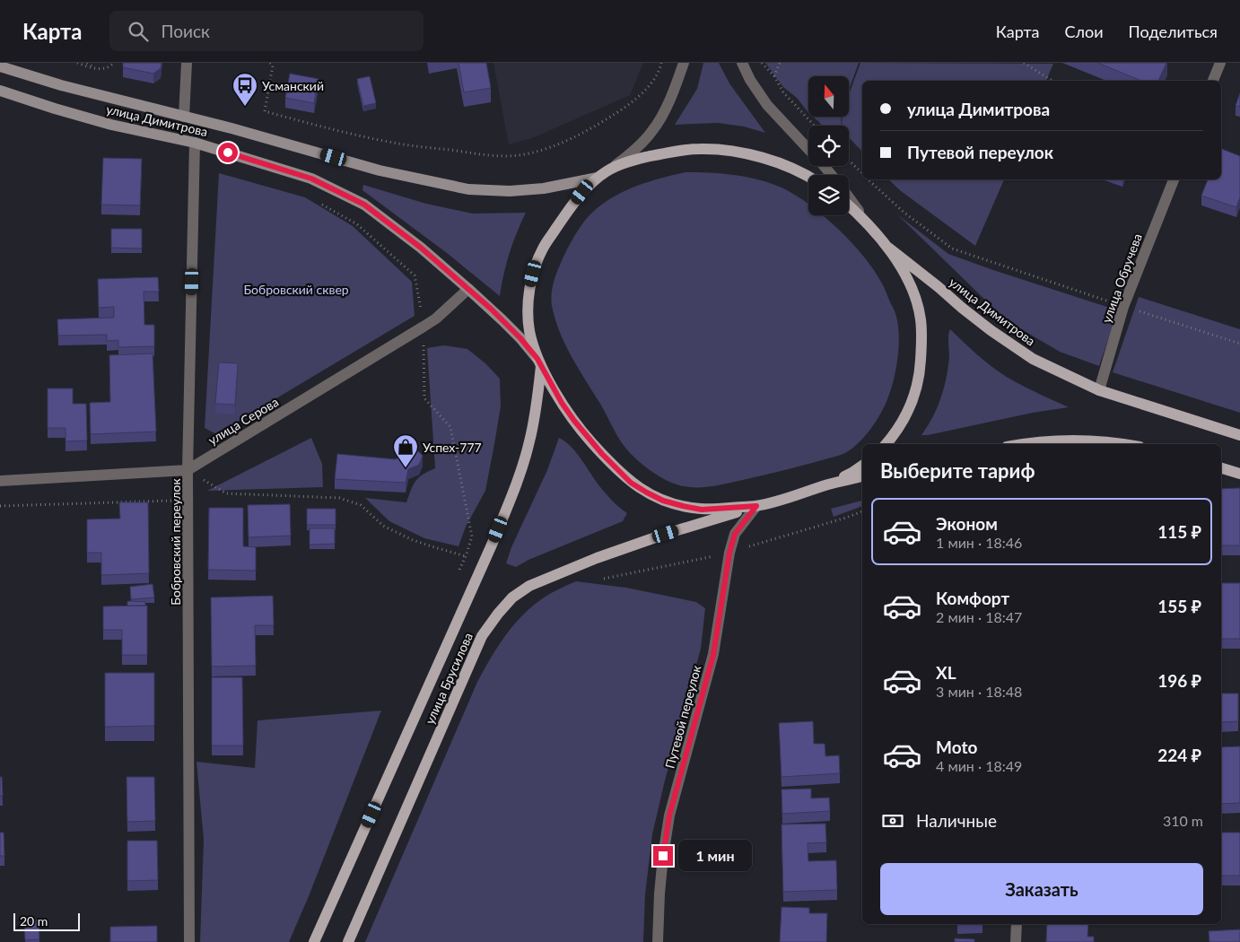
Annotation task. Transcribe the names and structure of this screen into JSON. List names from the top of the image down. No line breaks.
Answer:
{"streets":{"main road":["улица Димитрова","улица Брусилова"],"street":["улица Обручева","улица Серова","Бобровский переулок","Путевой переулок"]},"crossings":[["улица Димитрова","улица Обручева"],["улица Димитрова","улица Серова"],["улица Димитрова","Бобровский переулок"],["улица Димитрова","улица Брусилова"],["улица Димитрова","Путевой переулок"],["улица Серова","Бобровский переулок"],["улица Брусилова","Путевой переулок"]],"parks":["Бобровский сквер"],"places":{"bus stop":["Усманский"],"shop":["Успех-777"]},"scale_bar":"20 m","north":"top","page":{"header":"Карта","search":"Поиск","nav":["Карта","Слои","Поделиться"],"banner":["улица Димитрова","Путевой переулок"],"heading":"Выберите тариф","list":[{"name":"Эконом","note":"1 мин · 18:46","value":"115 ₽"},{"name":"Комфорт","note":"2 мин · 18:47","value":"155 ₽"},{"name":"XL","note":"3 мин · 18:48","value":"196 ₽"},{"name":"Moto","note":"4 мин · 18:49","value":"224 ₽"}],"pay":["Наличные","310 m"],"bubble":"1 мин","buttons":"Заказать","scale":"20 m"}}
